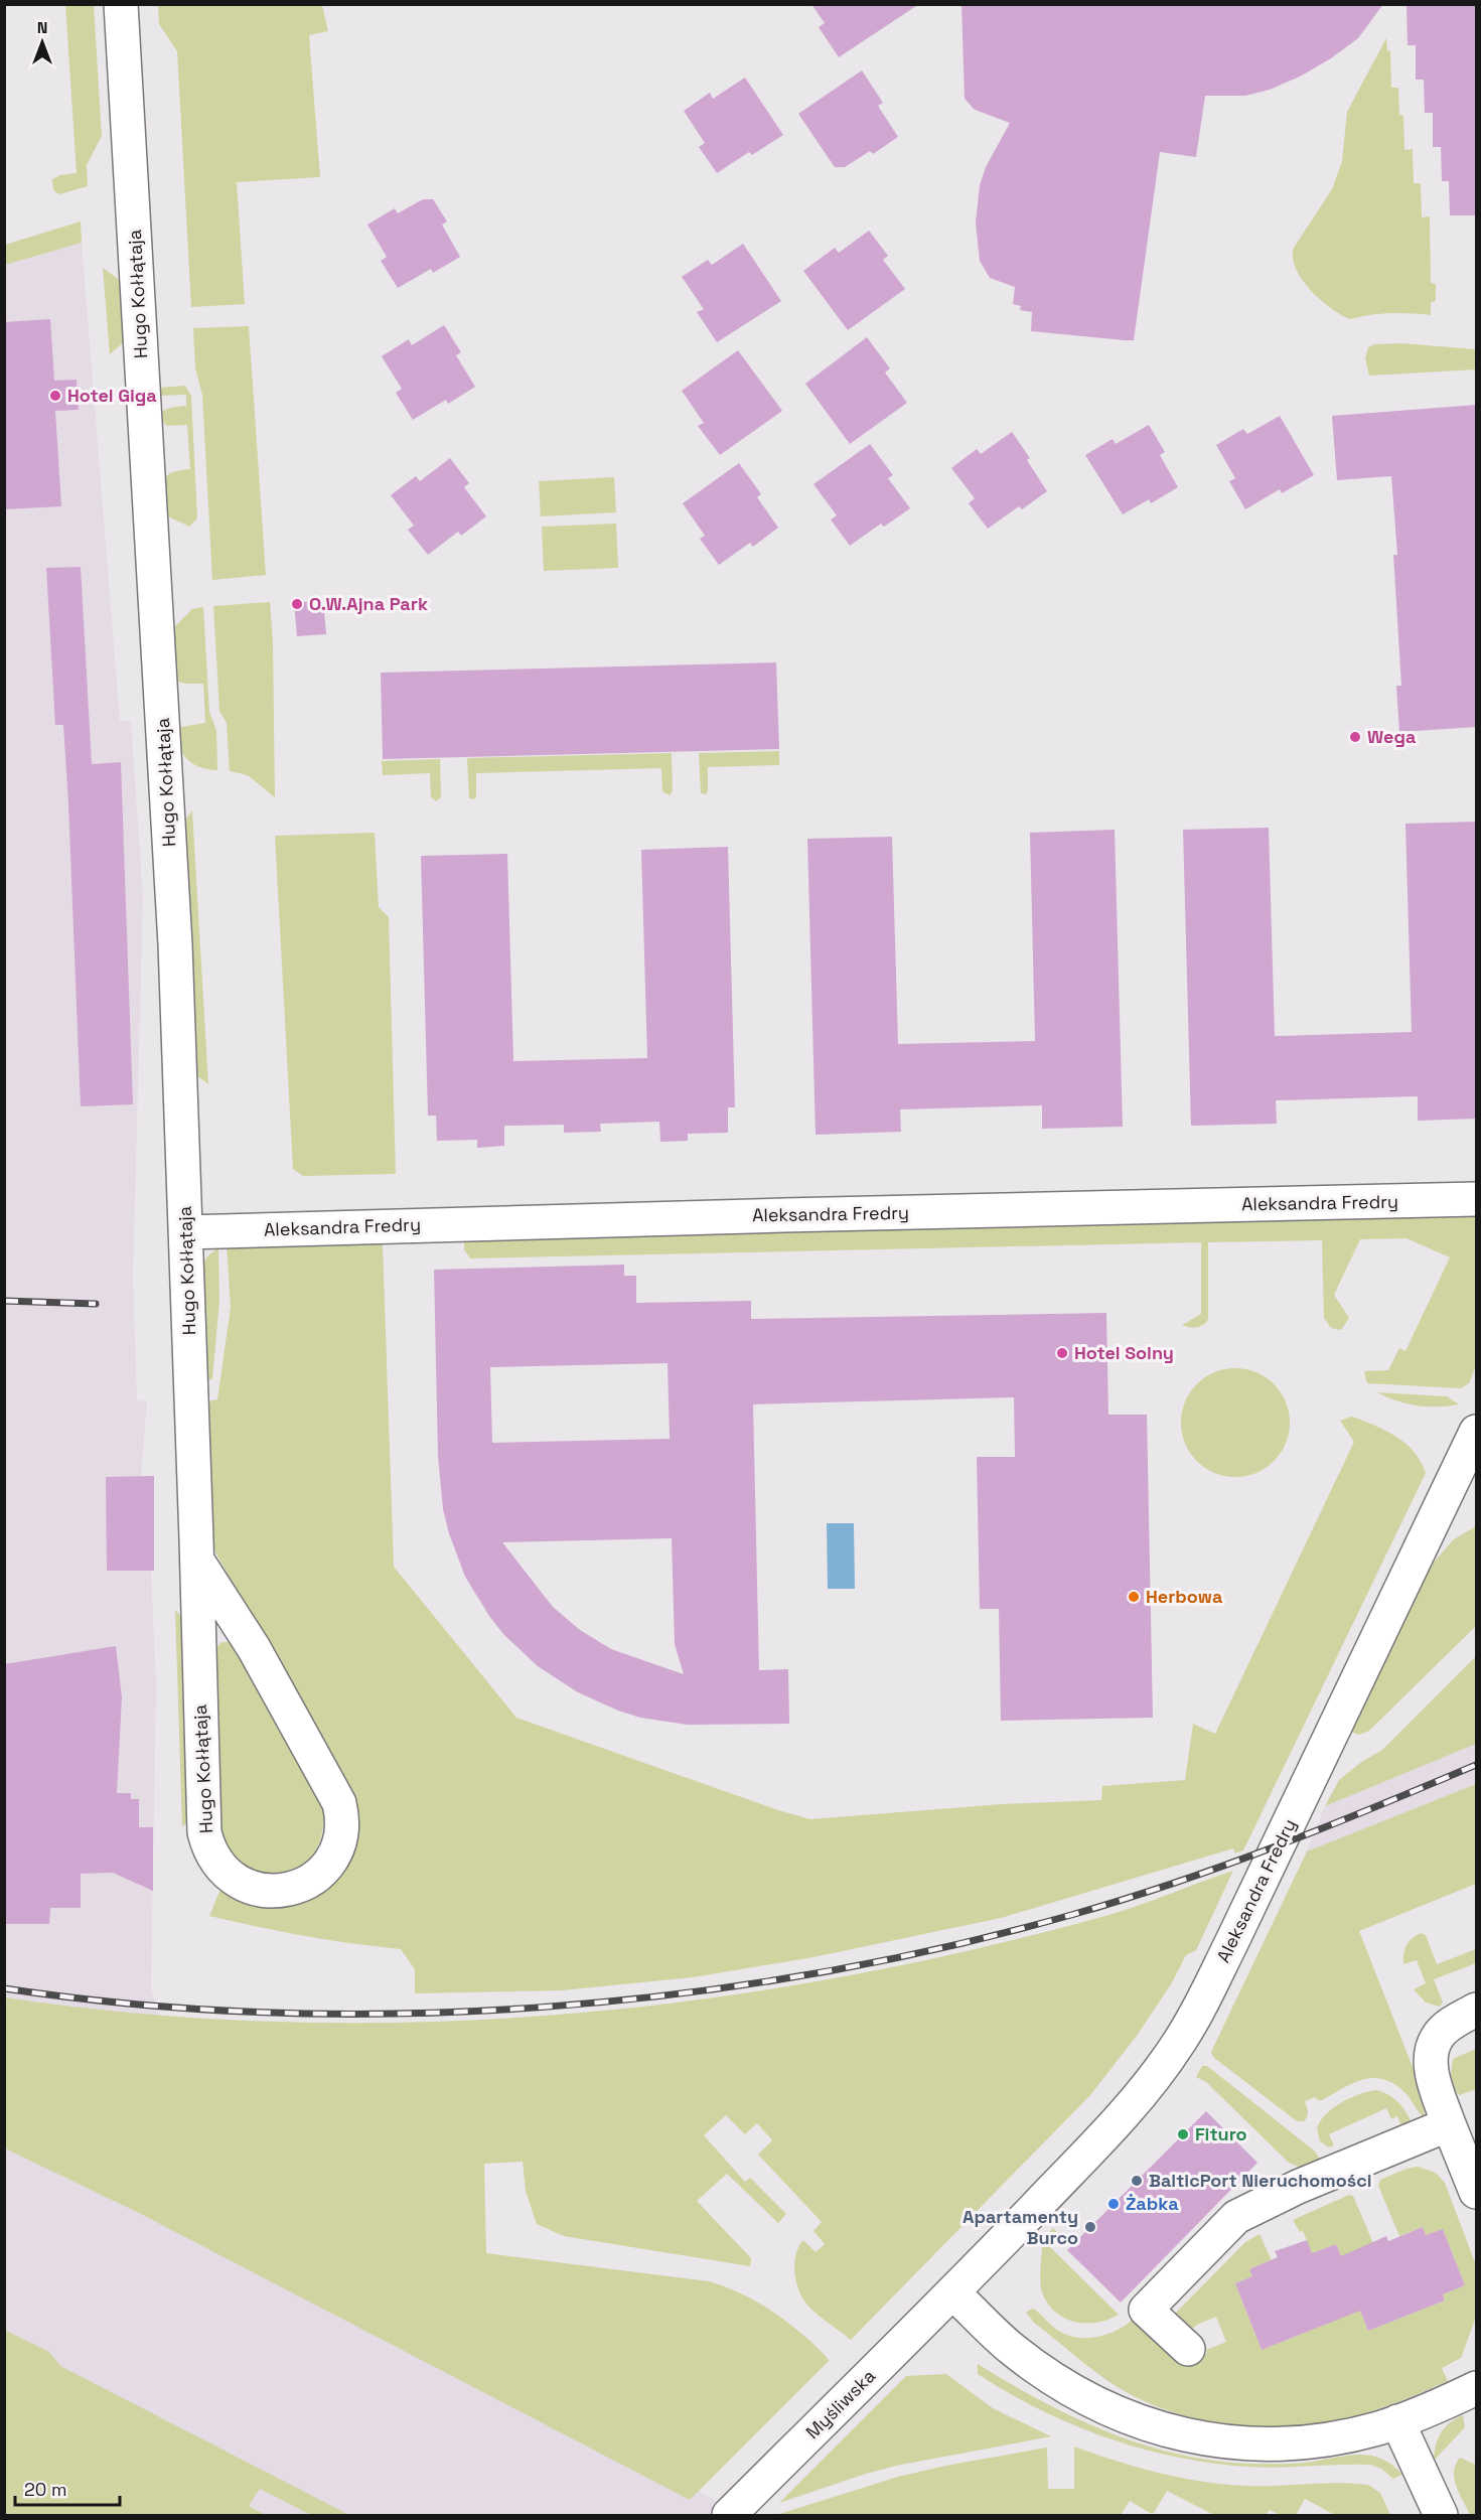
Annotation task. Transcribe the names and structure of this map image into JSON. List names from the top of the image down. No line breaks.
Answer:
{"streets":{"street":["Hugo Kołłątaja","Aleksandra Fredry","Myśliwska"]},"crossings":[["Hugo Kołłątaja","Aleksandra Fredry"],["Aleksandra Fredry","Myśliwska"]],"places":["Hotel Giga","O.W.Ajna Park","Wega","Hotel Solny","Herbowa","Fituro","BalticPort Nieruchomości","Żabka","Apartamenty Burco"],"scale_bar":"20 m","north":"top"}
